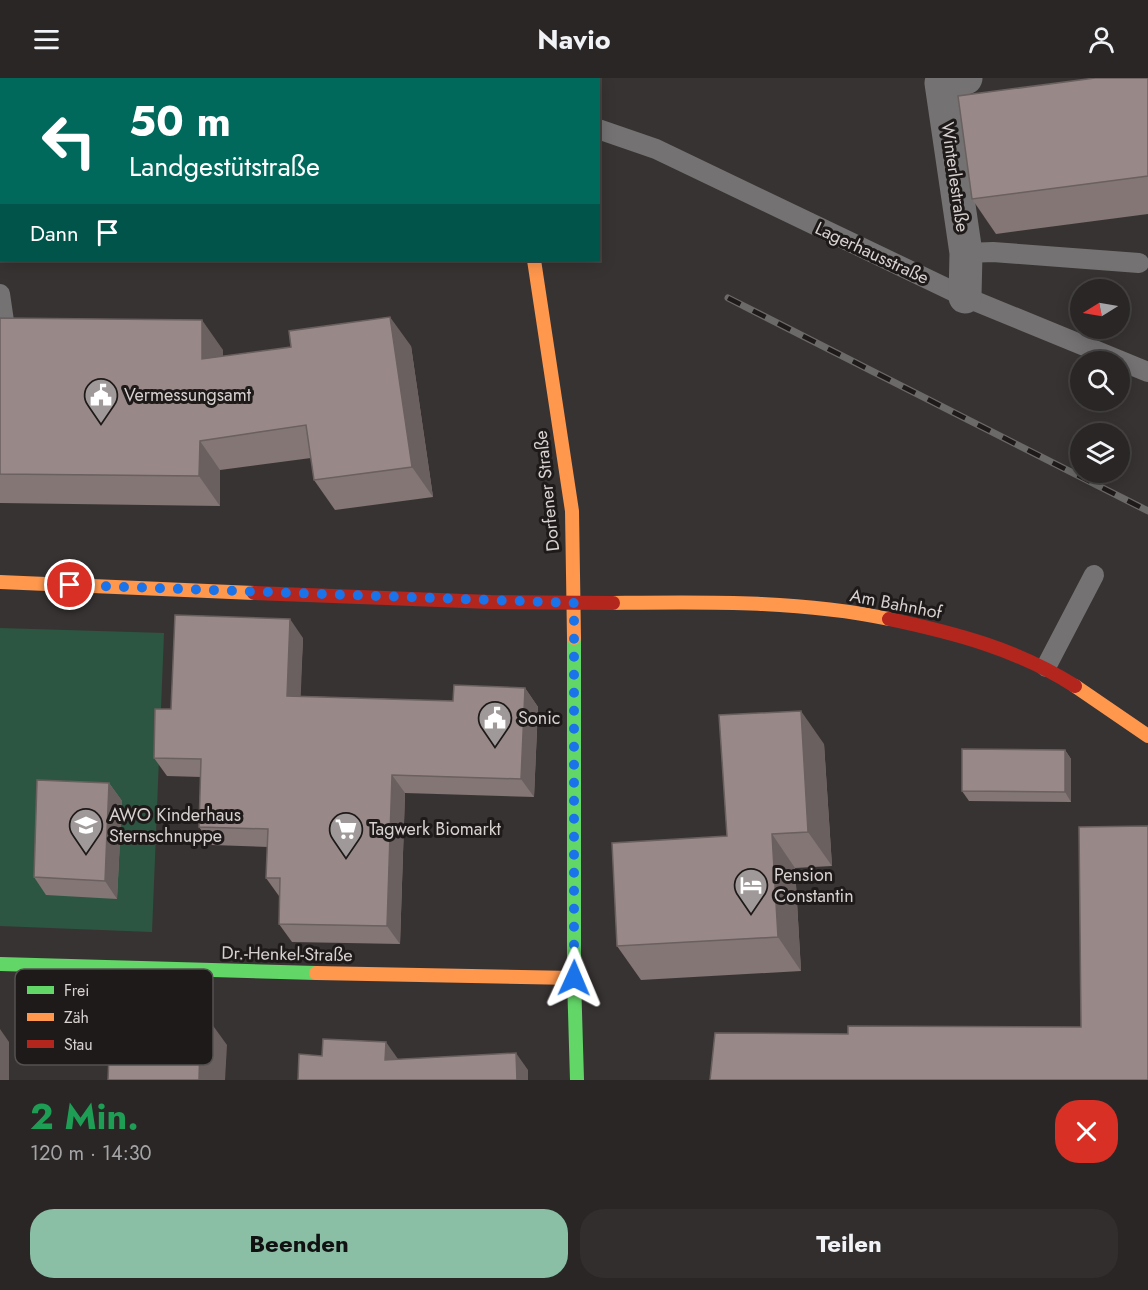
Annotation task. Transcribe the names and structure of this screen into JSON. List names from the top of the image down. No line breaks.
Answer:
{"streets":{"street":["Winterlestraße","Dorfener Straße","Am Bahnhof","Dr.-Henkel-Straße"],"lane":["Lagerhausstraße"]},"crossings":[["Winterlestraße","Lagerhausstraße"],["Dorfener Straße","Am Bahnhof"],["Dorfener Straße","Dr.-Henkel-Straße"]],"places":{"public building":["Vermessungsamt","Sonic"],"school or university":["AWO Kinderhaus Sternschnuppe"],"supermarket":["Tagwerk Biomarkt"],"hotel":["Pension Constantin"]},"legend":["Frei","Zäh","Stau"],"north":"left","page":{"header":"Navio","turn":["50 m","Landgestütstraße"],"then":"Dann","heading":["2 Min.","120 m · 14:30"],"buttons":["Beenden","Teilen"]}}
